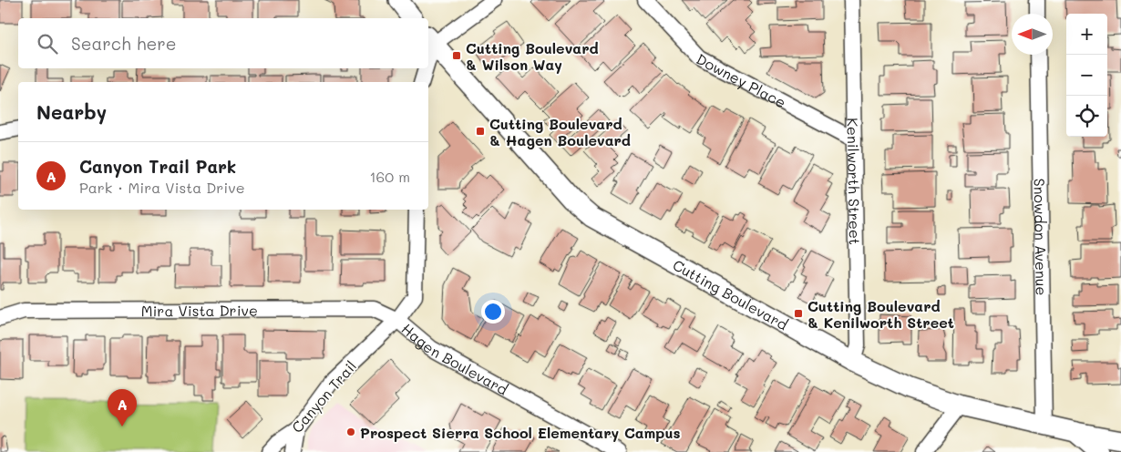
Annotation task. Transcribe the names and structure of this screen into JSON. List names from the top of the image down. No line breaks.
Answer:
{"streets":{"street":["Downey Place","Kenilworth Street","Snowdon Avenue","Cutting Boulevard","Mira Vista Drive","Hagen Boulevard","Canyon Trail"]},"crossings":[["Downey Place","Kenilworth Street"],["Kenilworth Street","Cutting Boulevard"],["Snowdon Avenue","Cutting Boulevard"],["Mira Vista Drive","Hagen Boulevard"],["Mira Vista Drive","Canyon Trail"],["Hagen Boulevard","Canyon Trail"]],"places":{"transit":["Cutting Boulevard & Wilson Way","Cutting Boulevard & Hagen Boulevard","Cutting Boulevard & Kenilworth Street"],"other":["Prospect Sierra School Elementary Campus"]},"north":"left","page":{"map_buttons":["+","−"],"search":"Search here","heading":"Nearby","list":[{"mark":"A","name":"Canyon Trail Park","note":"Park · Mira Vista Drive","value":"160 m"}],"pins":"A"}}
